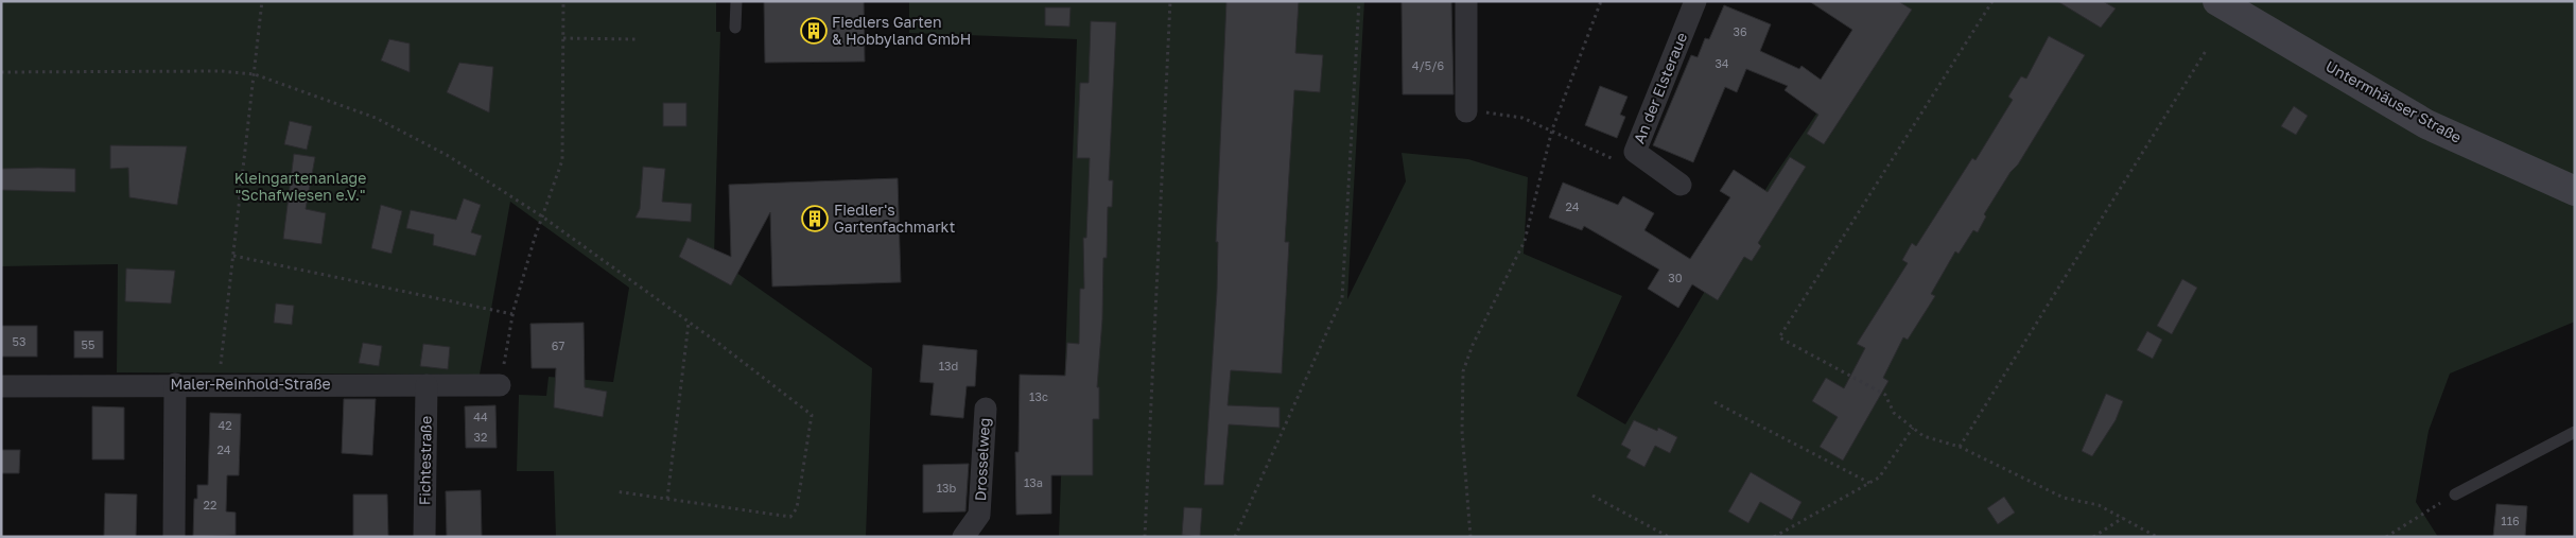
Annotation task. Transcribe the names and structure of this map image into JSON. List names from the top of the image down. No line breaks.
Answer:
{"streets":{"main road":["Untermhäuser Straße"],"street":["An der Elsteraue","Maler-Reinhold-Straße","Drosselweg","Fichtestraße"]},"crossings":[["Maler-Reinhold-Straße","Fichtestraße"]],"parks":["Kleingartenanlage \"Schafwiesen e.V.\""],"places":{"building":["Fiedlers Garten & Hobbyland GmbH","Fiedler's Gartenfachmarkt"]},"house_numbers":["36","34","4/5/6","24","30","53","55","67","13d","13c","44","42","32","24","13a","13b","22","116"]}
